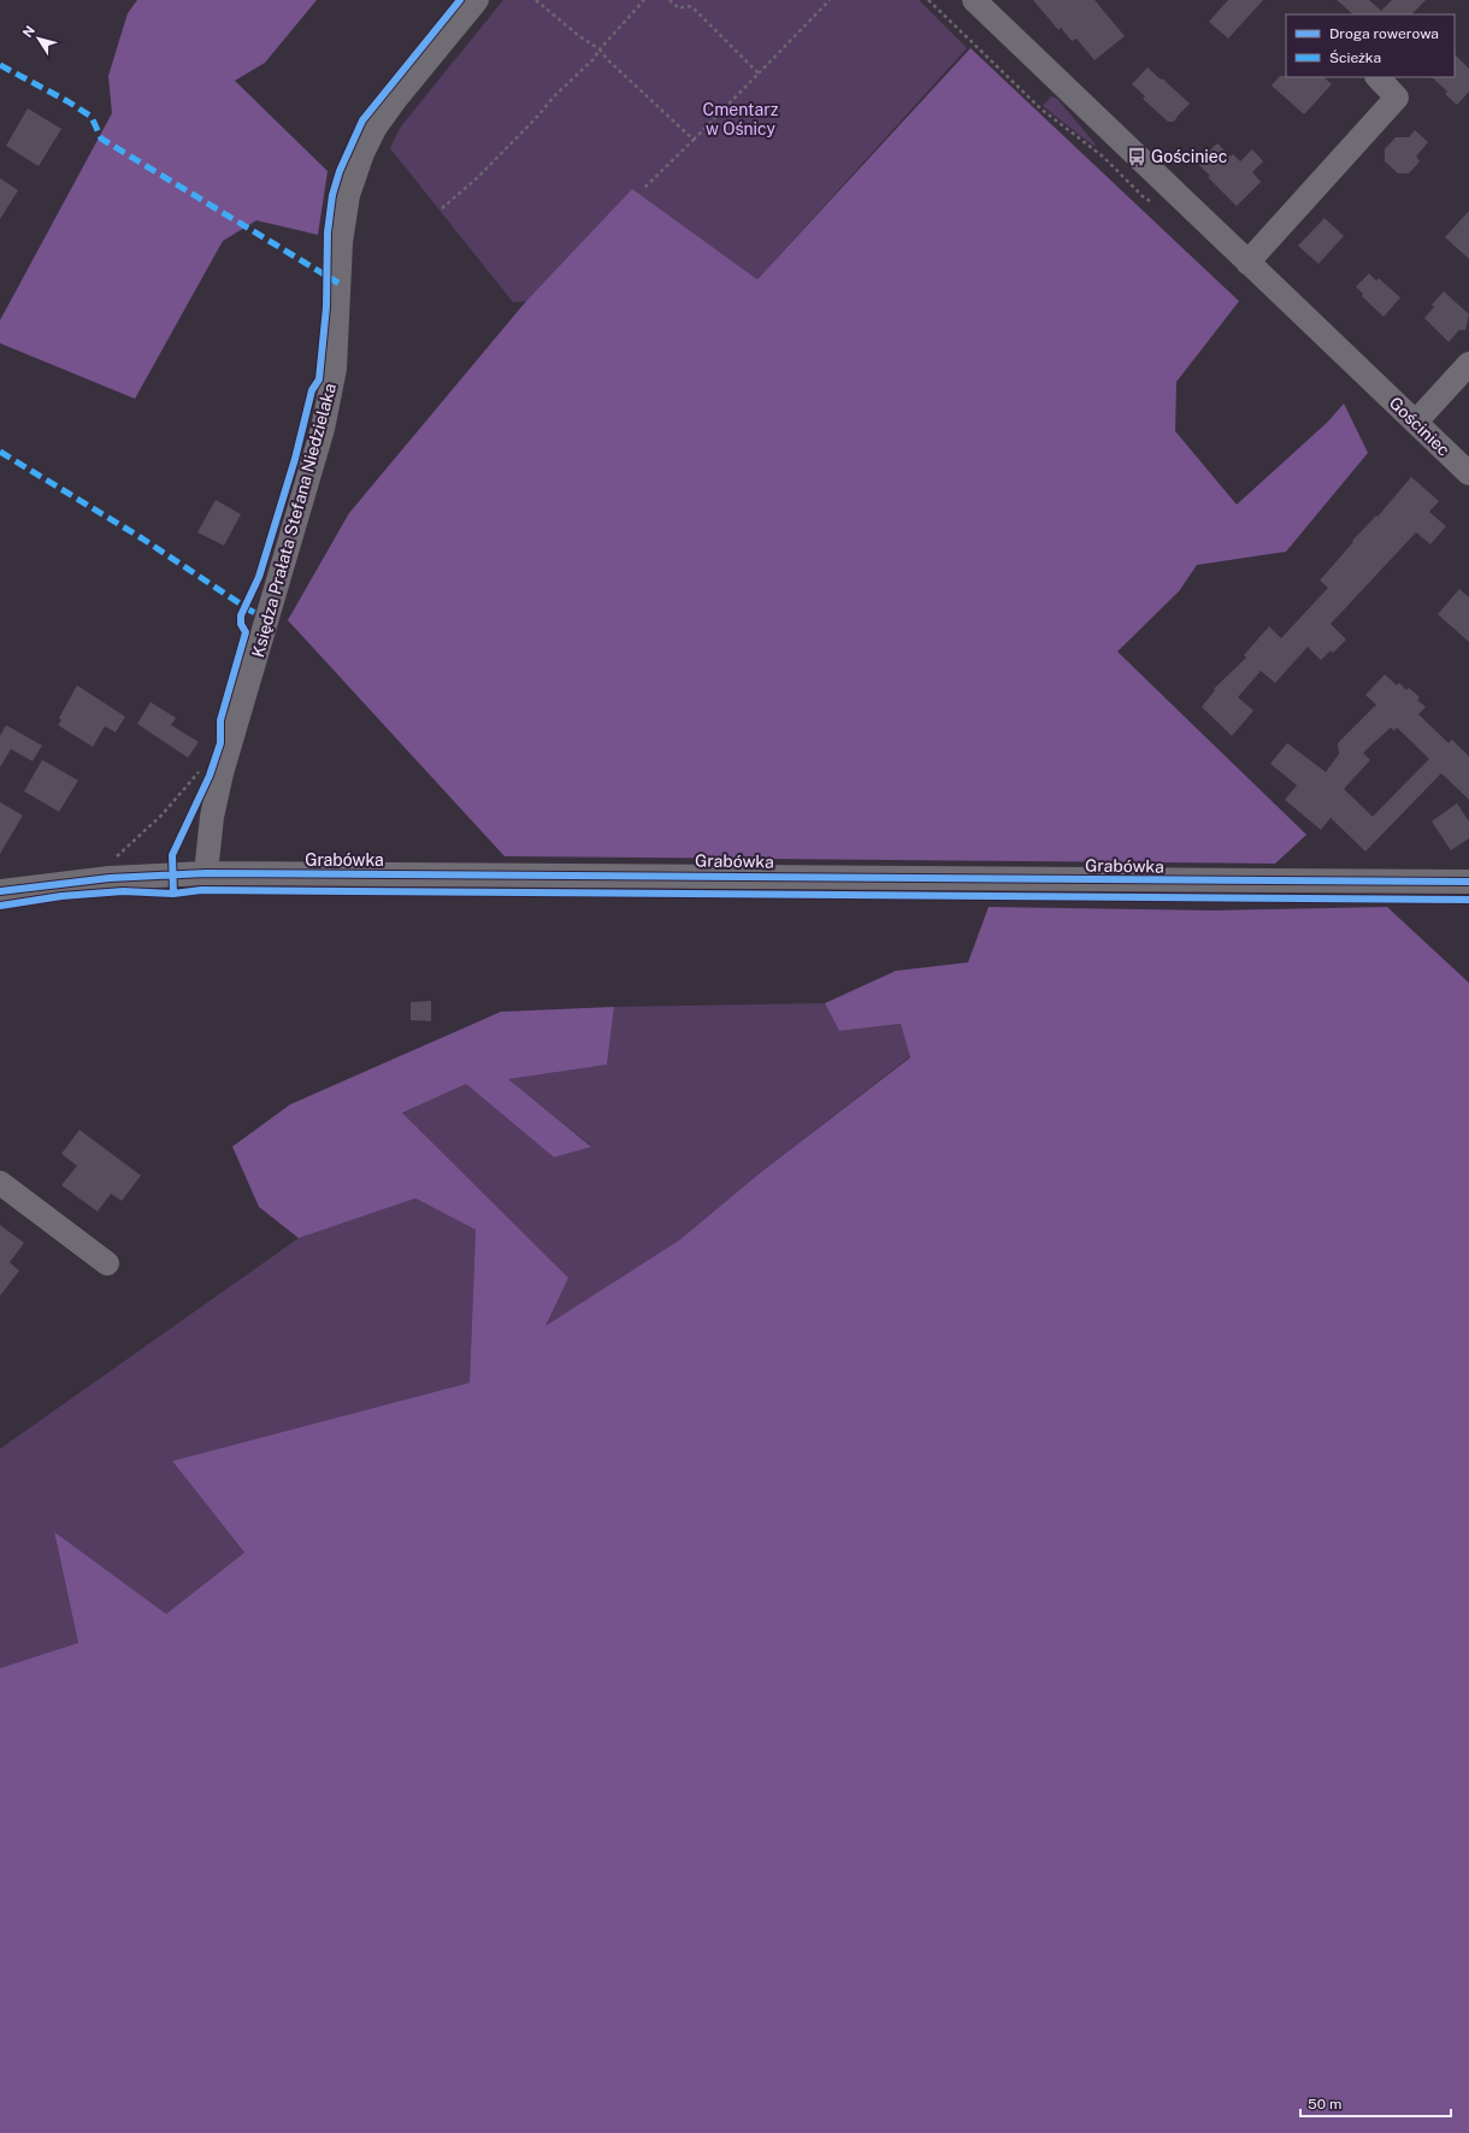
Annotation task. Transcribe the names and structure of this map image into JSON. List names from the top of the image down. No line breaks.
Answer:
{"streets":{"street":["Gościniec","Księdza Prałata Stefana Niedzielaka","Grabówka"]},"crossings":[["Księdza Prałata Stefana Niedzielaka","Grabówka"]],"parks":["Cmentarz w Ośnicy"],"places":{"bus stop":["Gościniec"]},"legend":["Droga rowerowa","Ścieżka"],"scale_bar":"50 m","north":"top left"}
